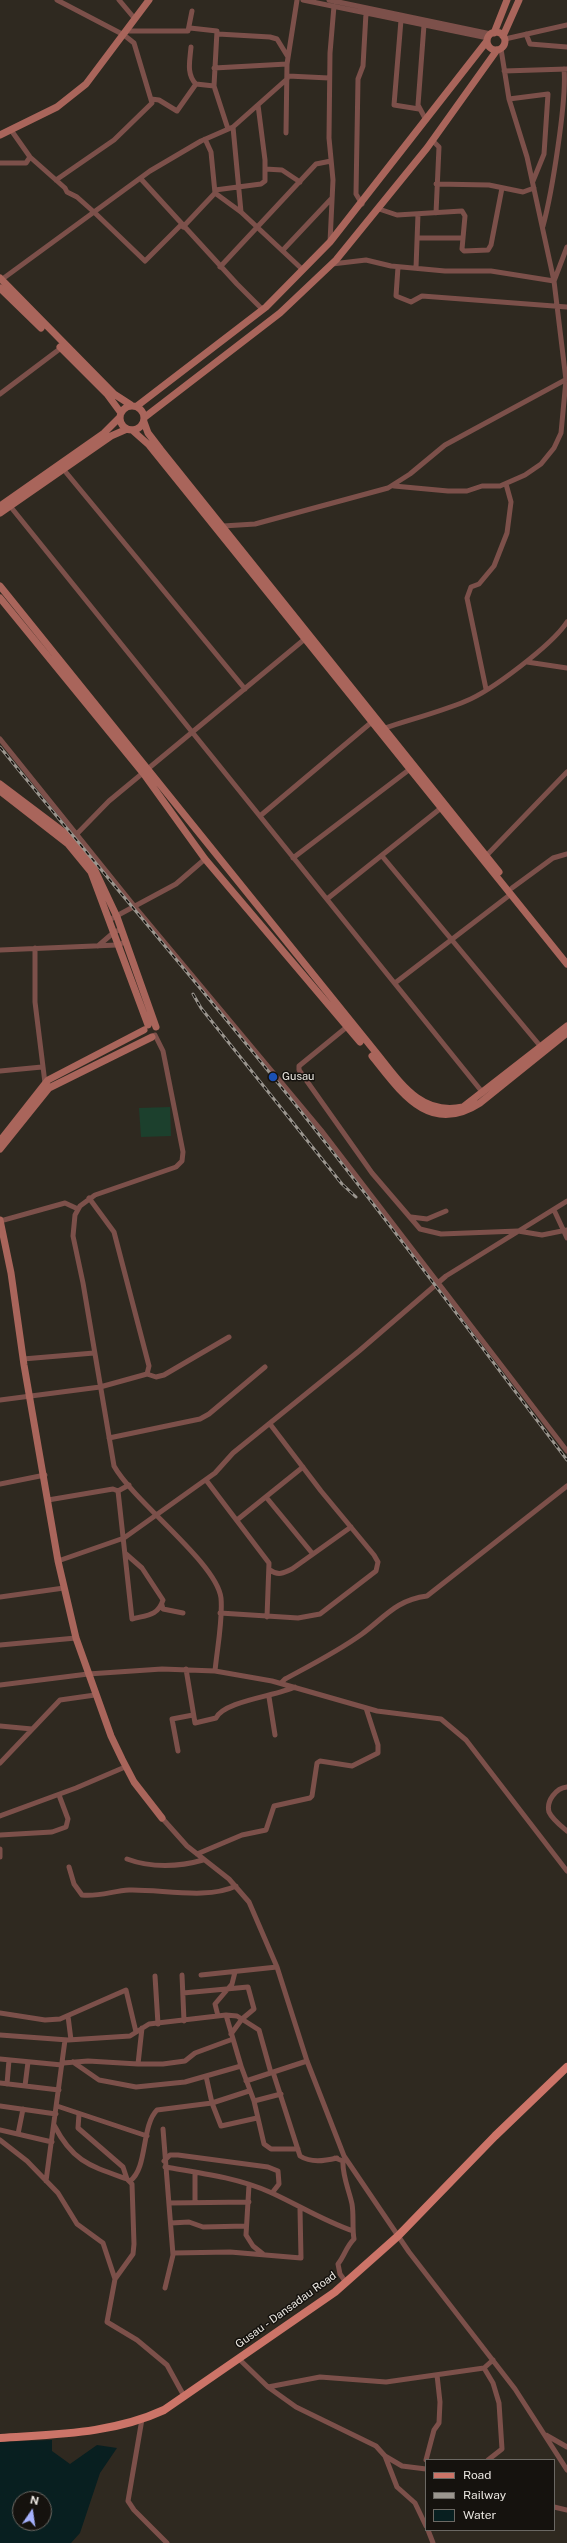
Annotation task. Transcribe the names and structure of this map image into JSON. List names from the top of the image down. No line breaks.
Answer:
{"streets":{"main road":["Gusau - Dansadau Road"]},"places":["Gusau"],"legend":["Road","Railway","Water"],"north":"top"}
